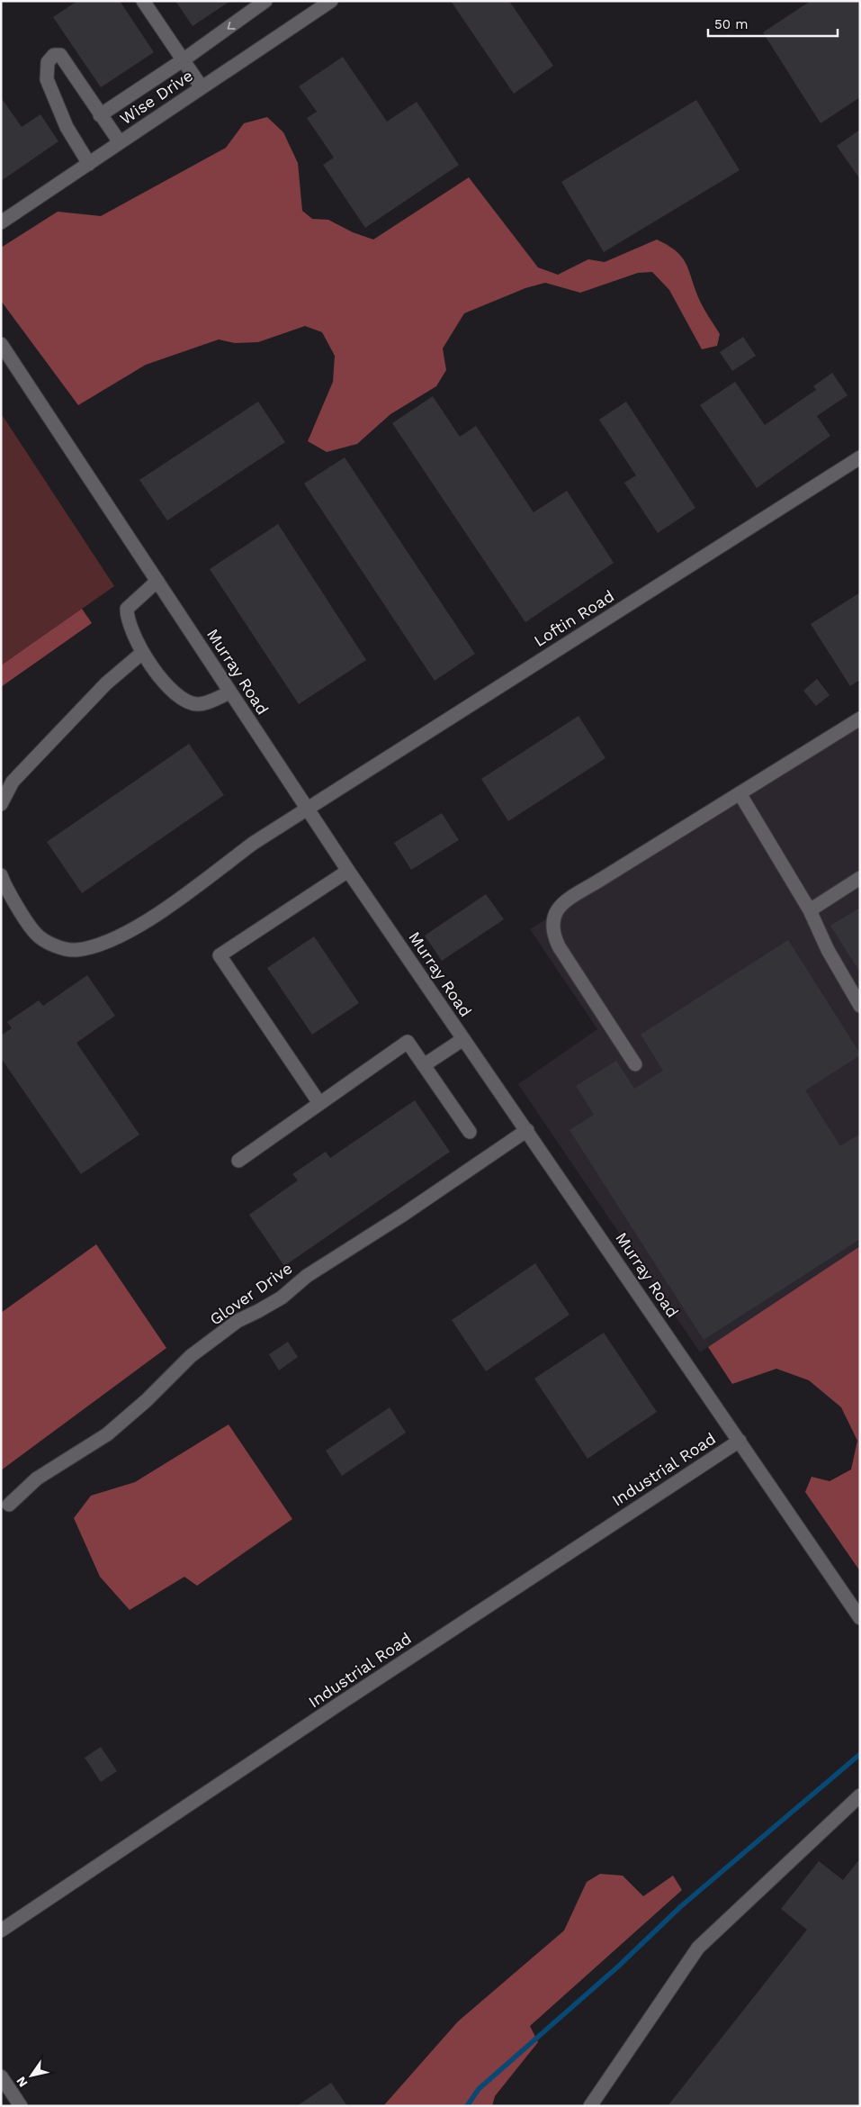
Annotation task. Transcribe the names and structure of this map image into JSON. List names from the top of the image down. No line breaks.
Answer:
{"streets":{"street":["Wise Drive","Loftin Road","Murray Road","Glover Drive","Industrial Road"]},"crossings":[["Loftin Road","Murray Road"],["Murray Road","Glover Drive"],["Murray Road","Industrial Road"]],"scale_bar":"50 m","north":"bottom left"}
